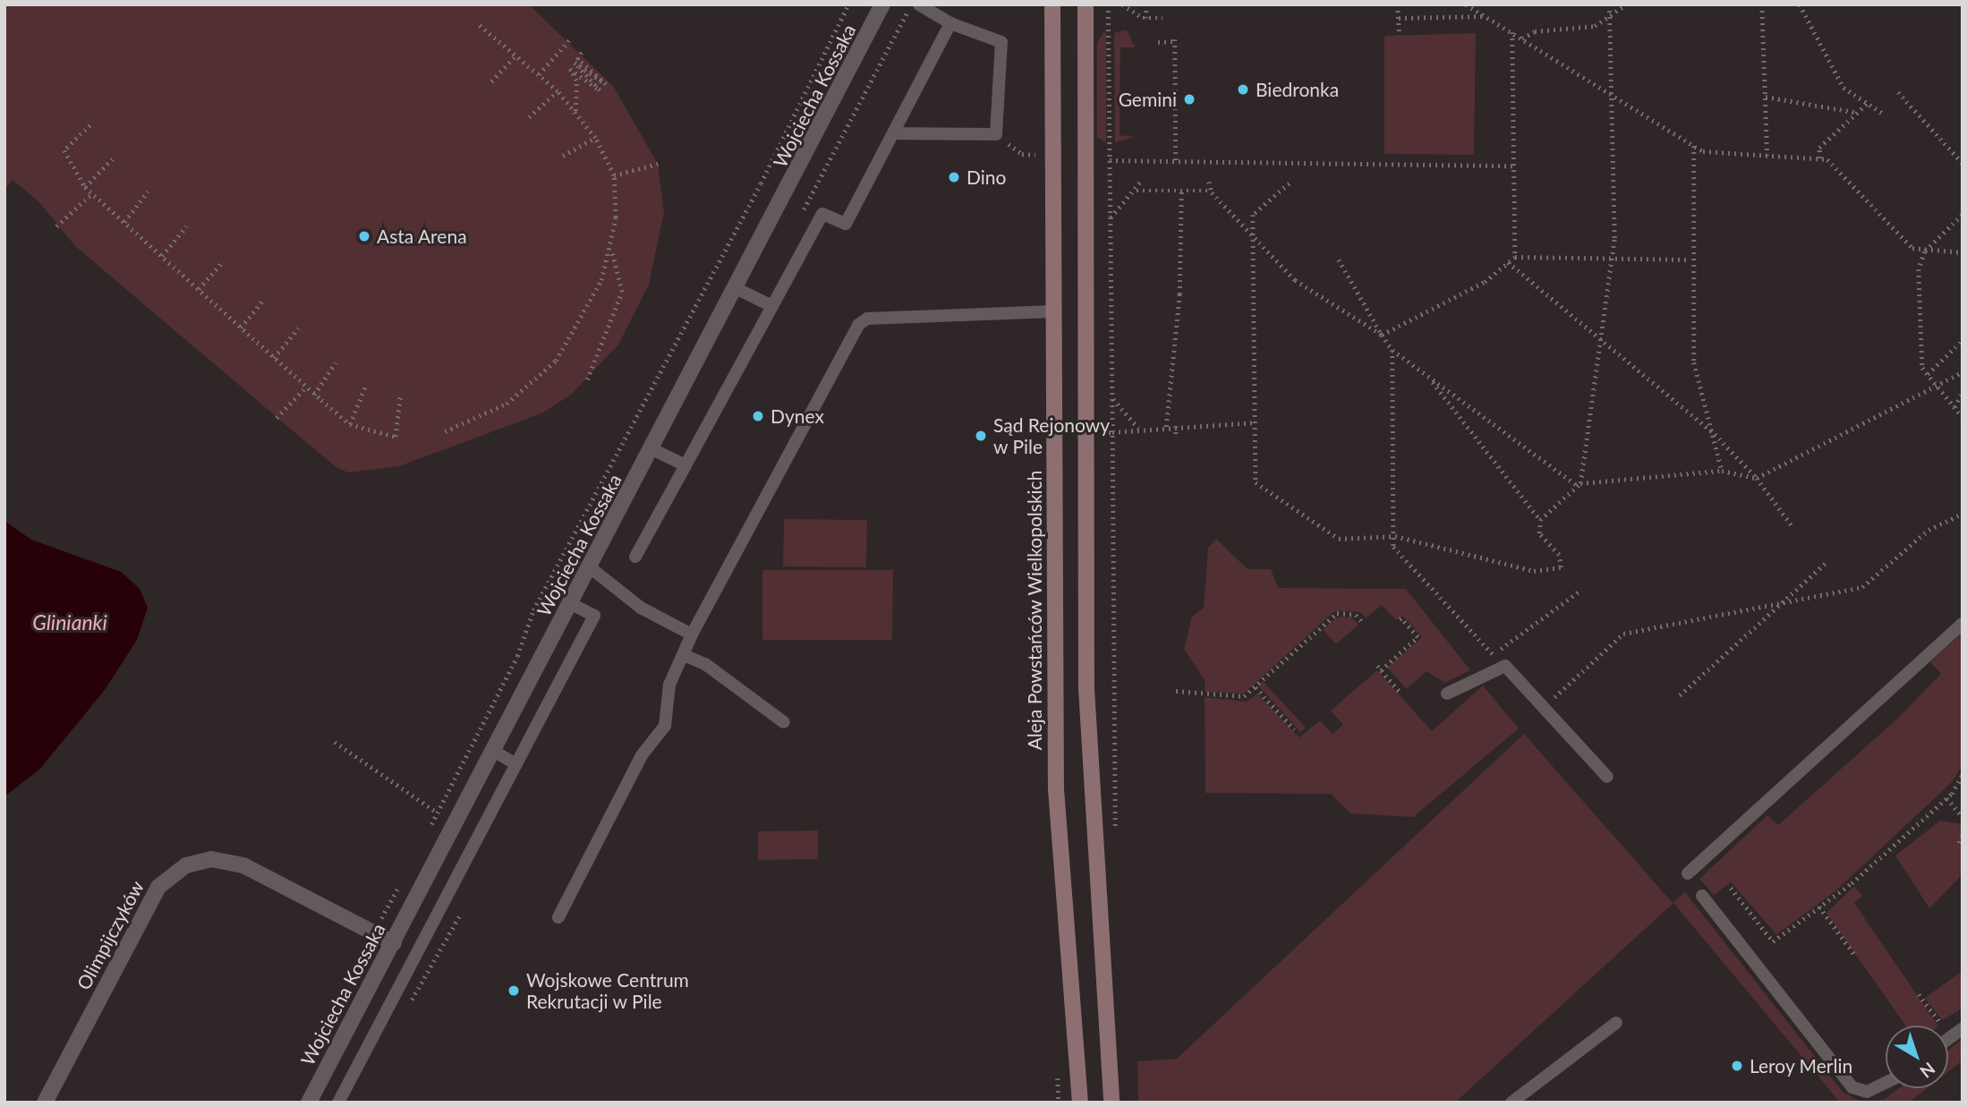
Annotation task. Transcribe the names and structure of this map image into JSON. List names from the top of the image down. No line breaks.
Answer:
{"streets":{"main road":["Aleja Powstańców Wielkopolskich"],"street":["Wojciecha Kossaka","Olimpijczyków"]},"crossings":[["Wojciecha Kossaka","Olimpijczyków"]],"water":["Glinianki"],"places":["Biedronka","Gemini","Dino","Asta Arena","Dynex","Sąd Rejonowy w Pile","Wojskowe Centrum Rekrutacji w Pile","Leroy Merlin"],"north":"bottom right"}
